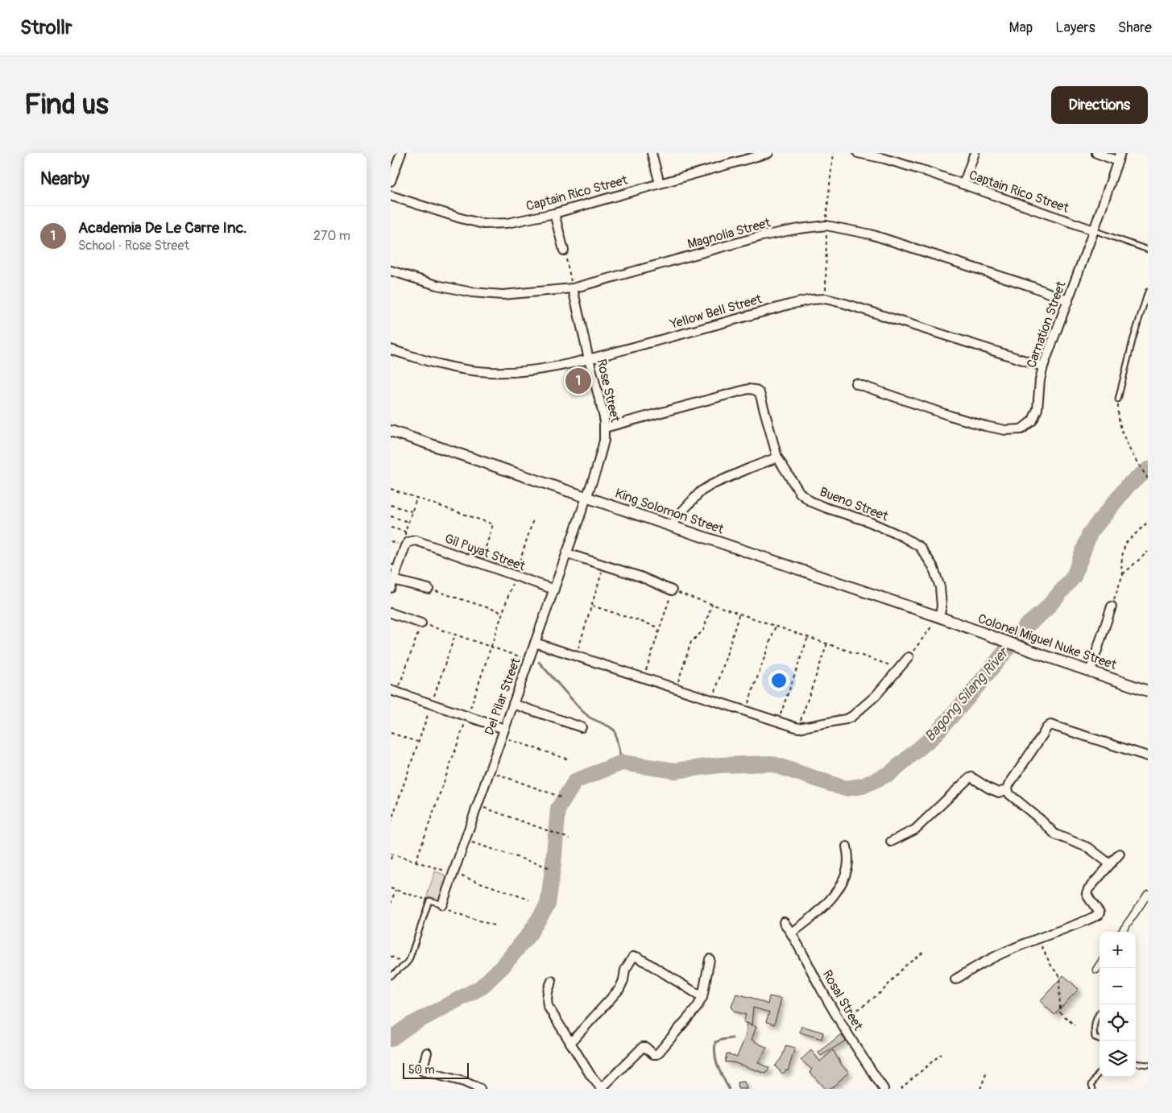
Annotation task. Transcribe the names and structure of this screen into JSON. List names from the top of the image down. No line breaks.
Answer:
{"streets":{"street":["Captain Rico Street","Magnolia Street","Yellow Bell Street","Carnation Street","Rose Street","Bueno Street","King Solomon Street","Gil Puyat Street","Colonel Miguel Nuke Street","Del Pilar Street","Rosal Street"]},"crossings":[["Captain Rico Street","Carnation Street"],["Magnolia Street","Carnation Street"],["Magnolia Street","Rose Street"],["Yellow Bell Street","Carnation Street"],["Yellow Bell Street","Rose Street"],["Rose Street","Bueno Street"],["Rose Street","King Solomon Street"],["Rose Street","Del Pilar Street"],["Bueno Street","King Solomon Street"],["Bueno Street","Colonel Miguel Nuke Street"],["King Solomon Street","Colonel Miguel Nuke Street"],["King Solomon Street","Del Pilar Street"],["Gil Puyat Street","Del Pilar Street"]],"water":["Bagong Silang River"],"scale_bar":"50 m","page":{"header":"Strollr","nav":["Map","Layers","Share"],"buttons":"Directions","title":"Find us","heading":"Nearby","list":[{"mark":"1","name":"Academia De Le Carre Inc.","note":"School · Rose Street","value":"270 m"}],"pins":"1","map_buttons":["+","−"],"scale":"50 m"}}
